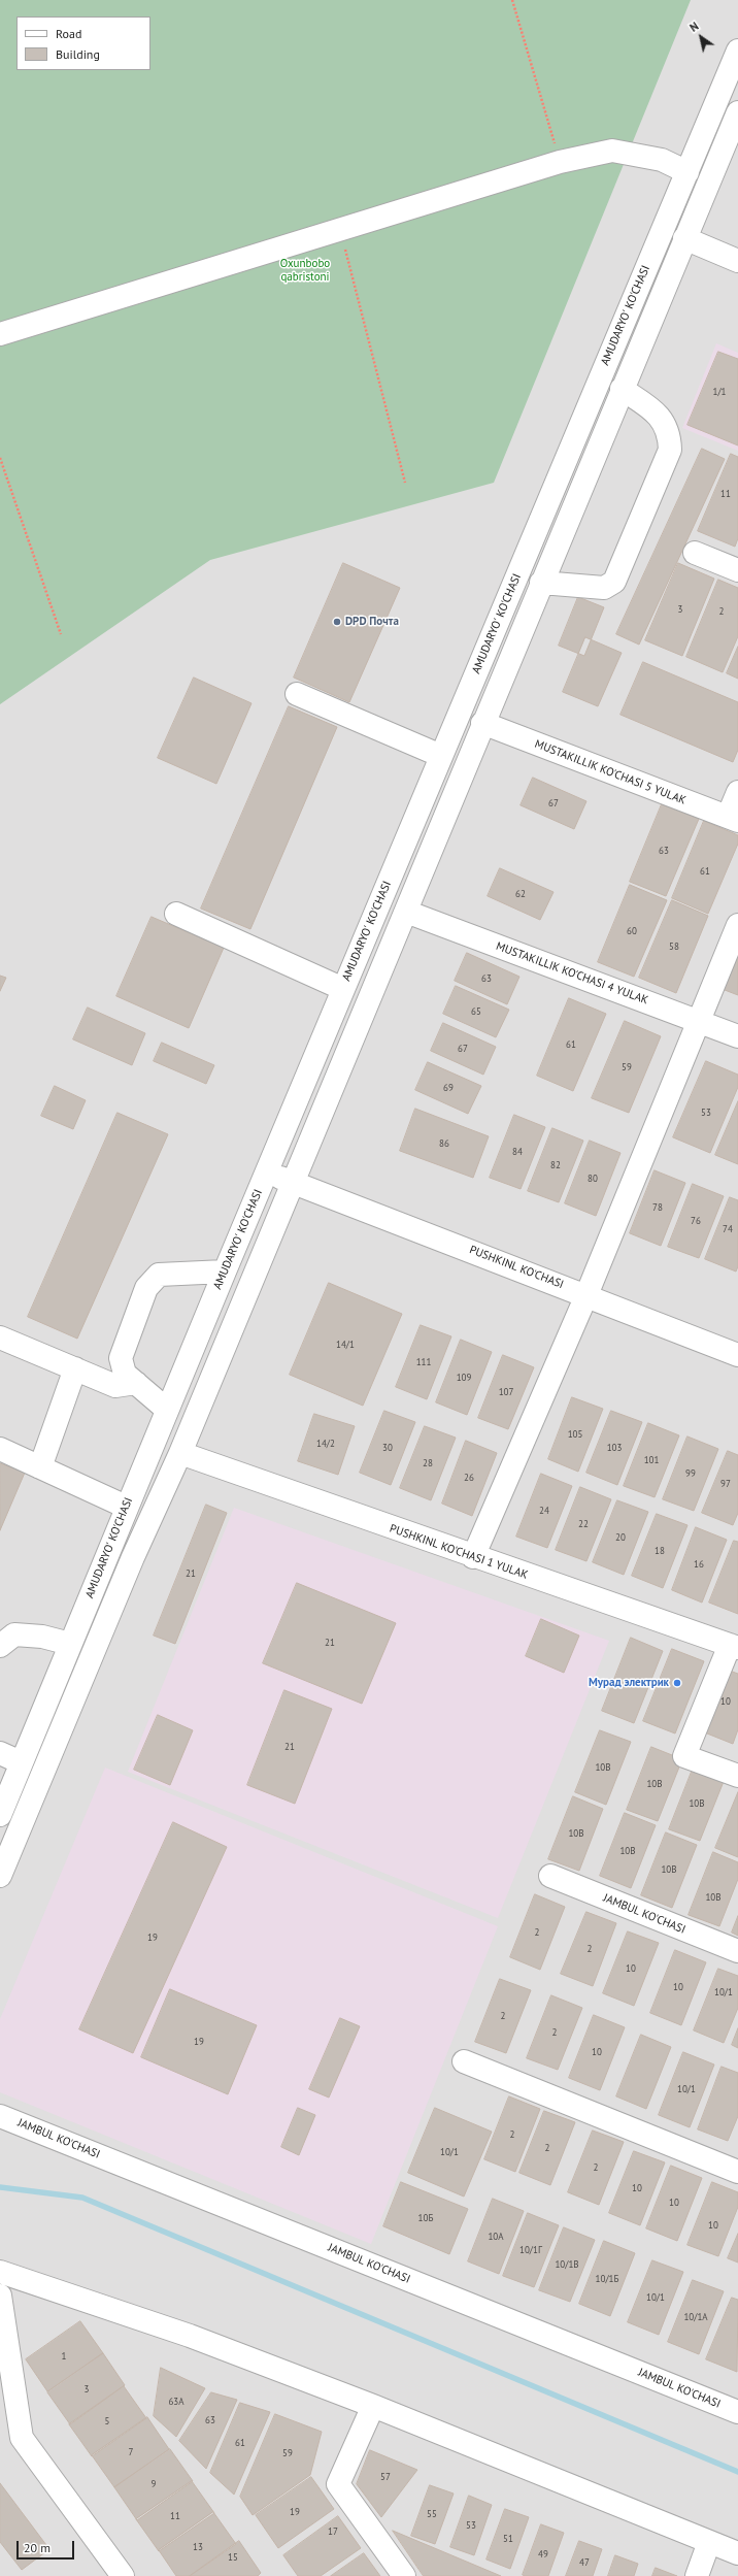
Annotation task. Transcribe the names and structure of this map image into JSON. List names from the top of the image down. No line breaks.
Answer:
{"streets":{"street":["AMUDARYO' KO'CHASI","MUSTAKILLIK KO'CHASI 5 YULAK","MUSTAKILLIK KO'CHASI 4 YULAK","PUSHKINL KO'CHASI","PUSHKINL KO'CHASI 1 YULAK","JAMBUL KO'CHASI"]},"crossings":[["AMUDARYO' KO'CHASI","PUSHKINL KO'CHASI"]],"parks":["Oxunbobo qabristoni"],"places":["DPD Почта","Мурад электрик"],"house_numbers":["1/1","11","3","2","67","63","61","62","60","58","63","65","61","67","59","69","53","86","84","82","80","78","76","74","14/1","111","109","107","105","14/2","30","103","101","28","99","26","97","24","22","20","18","16","21","21","10","21","10В","10В","10В","10В","10В","10В","10В","2","19","2","10","10","10/1","2","2","19","10","10/1","2","2","10/1","2","10","10","10Б","10","10А","10/1Г","10/1В","10/1Б","10/1","10/1A","1","3","63A","63","5","61","7","59","57","9","19","55","11","53","17","51","13","49","15","47"],"legend":["Road","Building"],"scale_bar":"20 m","north":"top left"}
